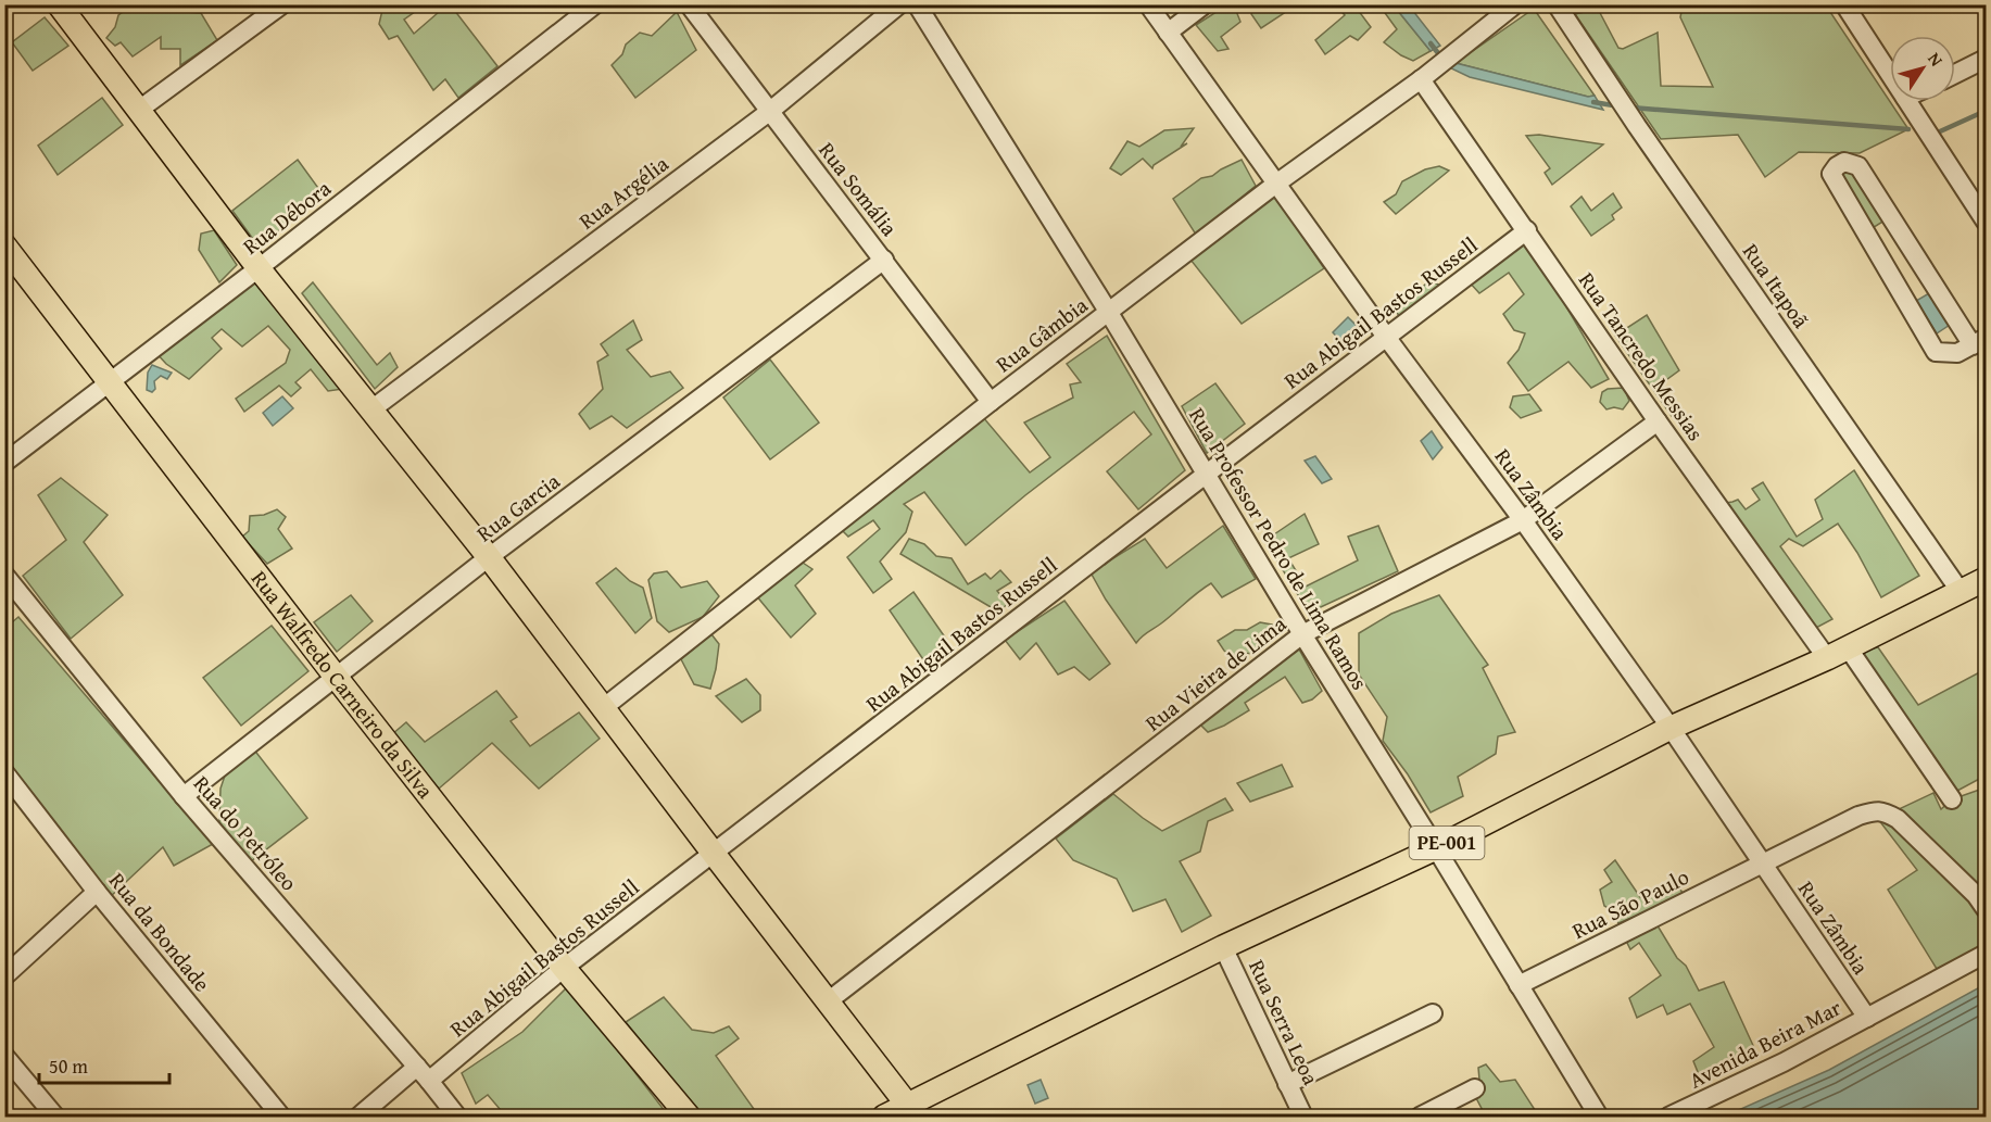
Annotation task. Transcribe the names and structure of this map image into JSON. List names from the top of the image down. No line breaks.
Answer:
{"streets":{"main road":["Rua Walfredo Carneiro da Silva","PE-001"],"street":["Rua Somália","Rua Argélia","Rua Débora","Rua Itapoã","Rua Abigail Bastos Russell","Rua Gâmbia","Rua Tancredo Messias","Rua Zâmbia","Rua Garcia","Rua Professor Pedro de Lima Ramos","Rua Vieira de Lima","Rua do Petróleo","Rua São Paulo","Rua da Bondade","Rua Serra Leoa","Avenida Beira Mar"]},"crossings":[["Rua Somália","Rua Argélia"],["Rua Somália","Rua Gâmbia"],["Rua Somália","Rua Garcia"],["Rua Débora","Rua Walfredo Carneiro da Silva"],["Rua Itapoã","PE-001"],["Rua Abigail Bastos Russell","Rua Tancredo Messias"],["Rua Abigail Bastos Russell","Rua Zâmbia"],["Rua Abigail Bastos Russell","Rua Professor Pedro de Lima Ramos"],["Rua Abigail Bastos Russell","Rua Walfredo Carneiro da Silva"],["Rua Abigail Bastos Russell","Rua do Petróleo"],["Rua Gâmbia","Rua Tancredo Messias"],["Rua Gâmbia","Rua Zâmbia"],["Rua Gâmbia","Rua Professor Pedro de Lima Ramos"],["Rua Tancredo Messias","Rua Vieira de Lima"],["Rua Tancredo Messias","PE-001"],["Rua Zâmbia","Rua Vieira de Lima"],["Rua Zâmbia","PE-001"],["Rua Zâmbia","Rua São Paulo"],["Rua Zâmbia","Avenida Beira Mar"],["Rua Garcia","Rua Walfredo Carneiro da Silva"],["Rua Garcia","Rua do Petróleo"],["Rua Professor Pedro de Lima Ramos","Rua Vieira de Lima"],["Rua Professor Pedro de Lima Ramos","PE-001"],["Rua Professor Pedro de Lima Ramos","Rua São Paulo"],["PE-001","Rua Serra Leoa"]],"scale_bar":"50 m","north":"top right"}
